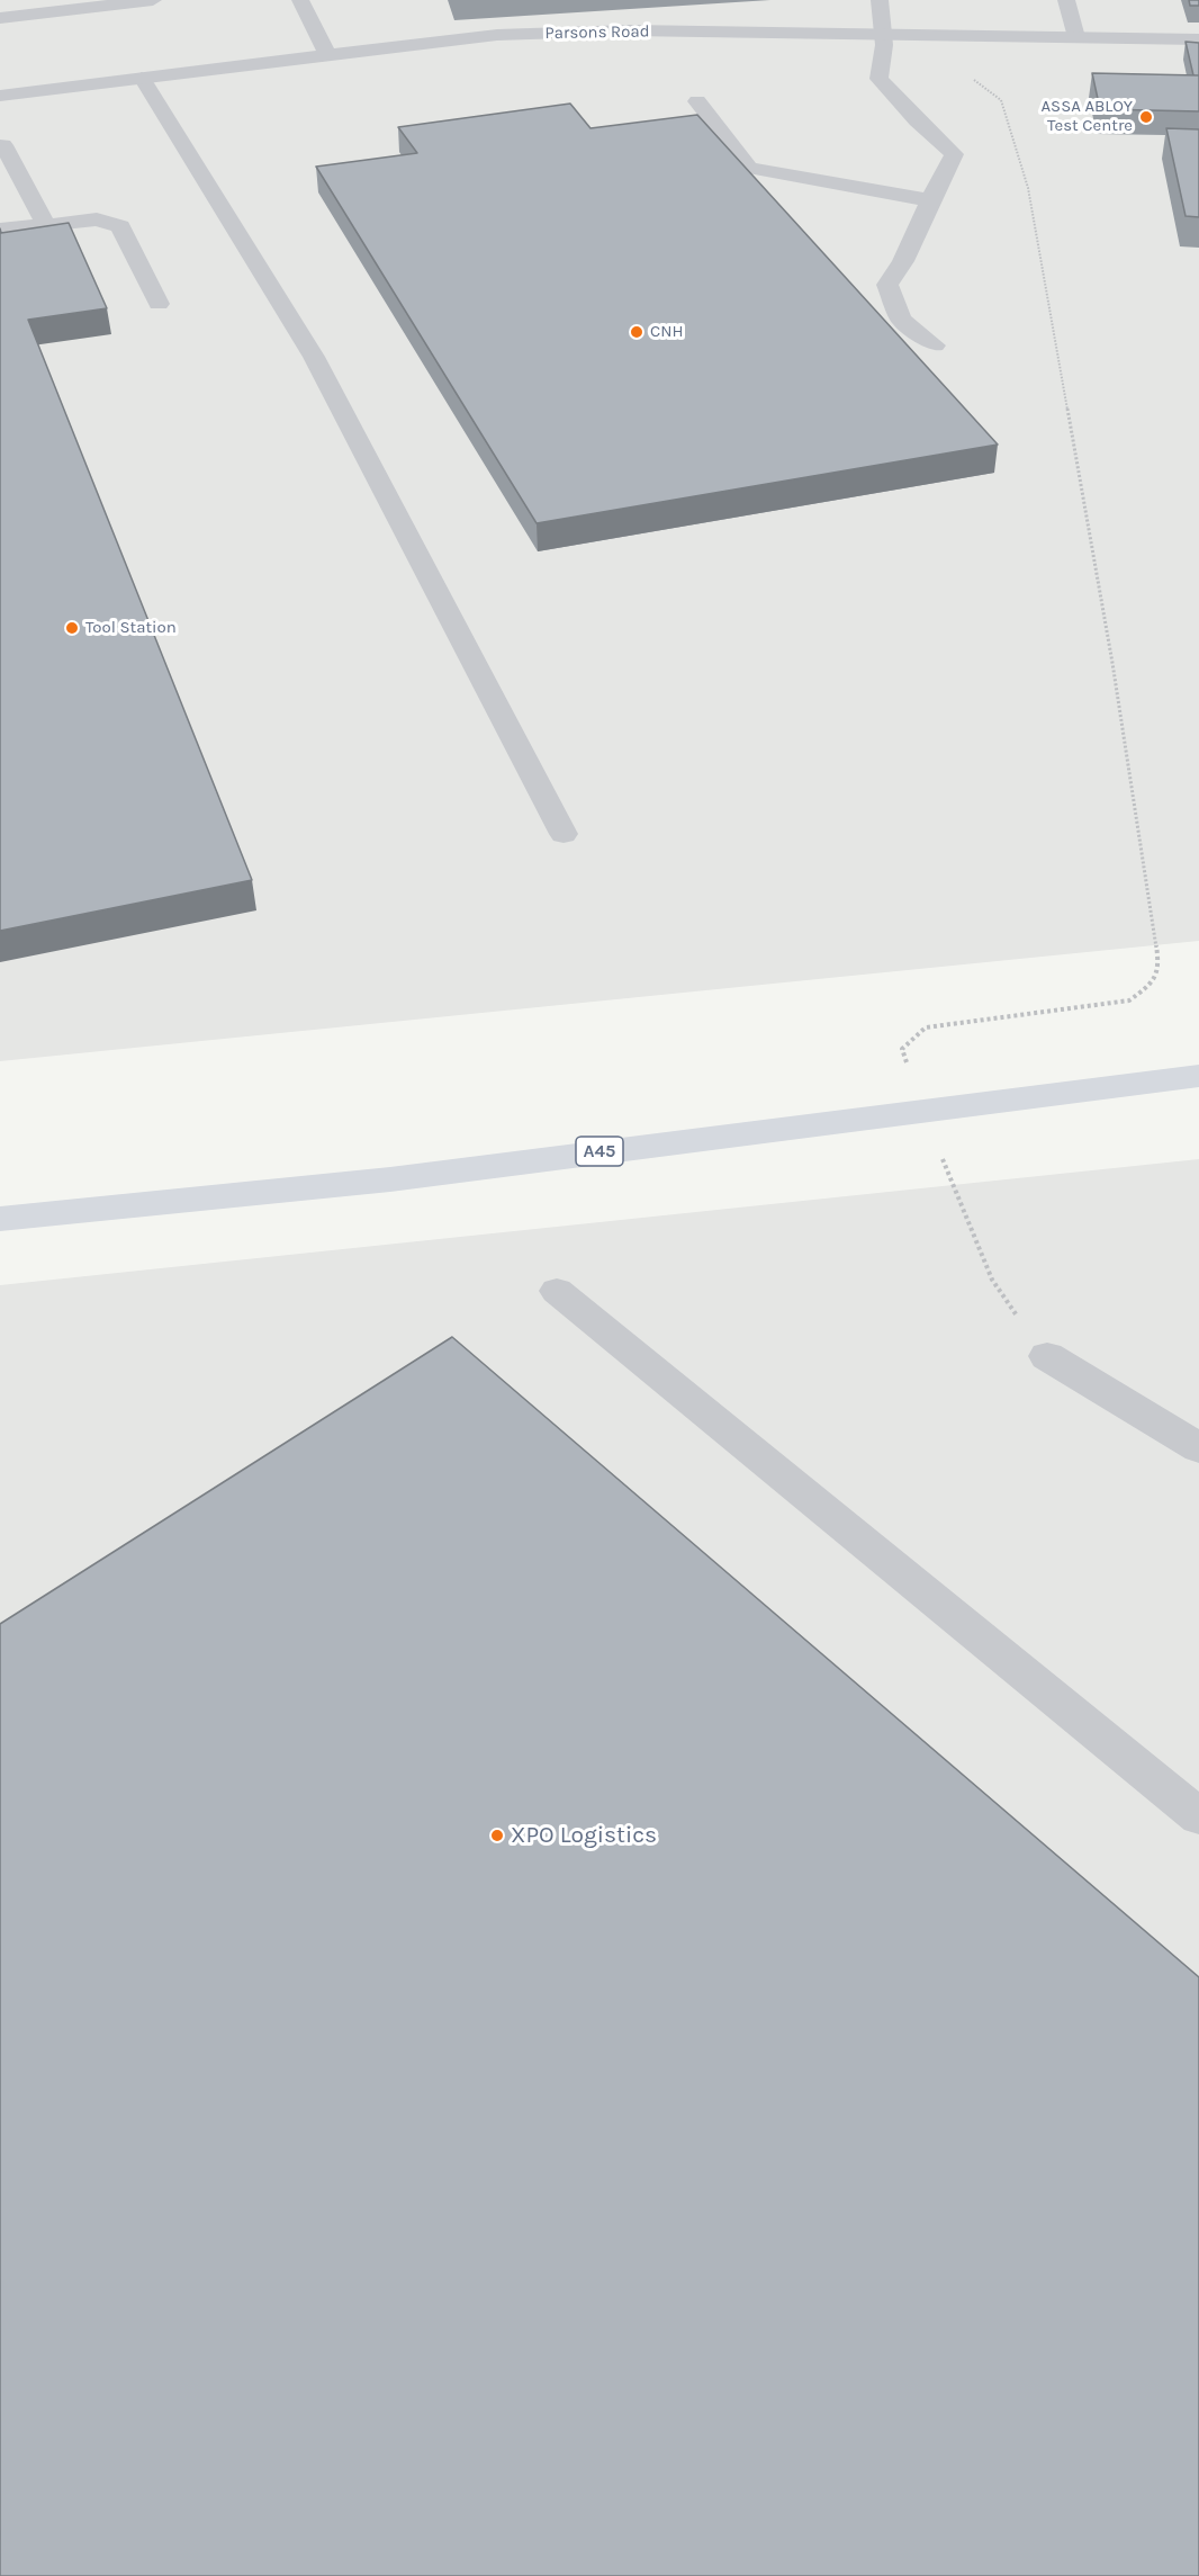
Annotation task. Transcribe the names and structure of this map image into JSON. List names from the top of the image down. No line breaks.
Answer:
{"streets":{"highway":["A45"],"street":["Parsons Road"]},"places":["ASSA ABLOY Test Centre","CNH","Tool Station","XPO Logistics"]}
